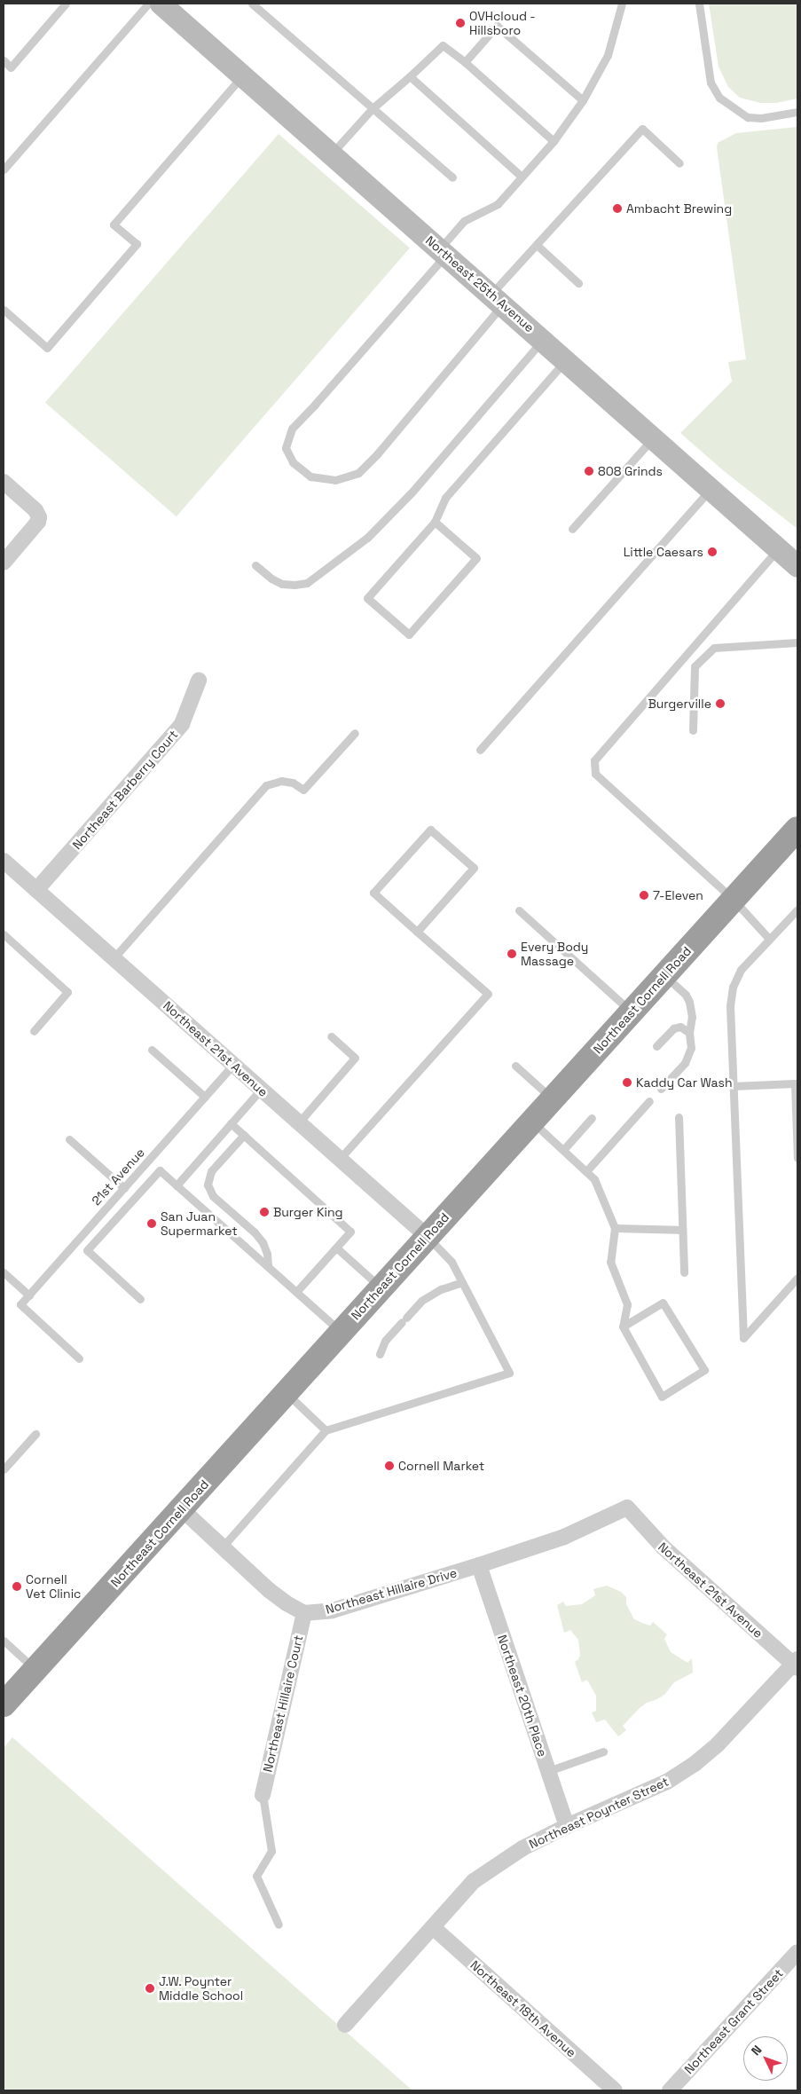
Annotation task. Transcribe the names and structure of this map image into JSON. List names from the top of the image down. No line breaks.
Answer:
{"streets":{"highway":["Northeast Cornell Road"],"main road":["Northeast 25th Avenue"],"street":["Northeast Barberry Court","Northeast 21st Avenue","Northeast Hillaire Drive","Northeast 20th Place","Northeast Hillaire Court","Northeast Poynter Street","Northeast 18th Avenue","Northeast Grant Street"],"lane":["21st Avenue"]},"crossings":[["Northeast Barberry Court","Northeast 21st Avenue"],["Northeast Cornell Road","Northeast 21st Avenue"],["Northeast 21st Avenue","21st Avenue"],["Northeast 21st Avenue","Northeast Hillaire Drive"],["Northeast 21st Avenue","Northeast Poynter Street"],["Northeast Hillaire Drive","Northeast 20th Place"],["Northeast Hillaire Drive","Northeast Hillaire Court"],["Northeast 20th Place","Northeast Poynter Street"],["Northeast Poynter Street","Northeast 18th Avenue"]],"places":["OVHcloud - Hillsboro","Ambacht Brewing","808 Grinds","Little Caesars","Burgerville","7-Eleven","Every Body Massage","Kaddy Car Wash","Burger King","San Juan Supermarket","Cornell Market","Cornell Vet Clinic","J.W. Poynter Middle School"],"north":"top left"}
